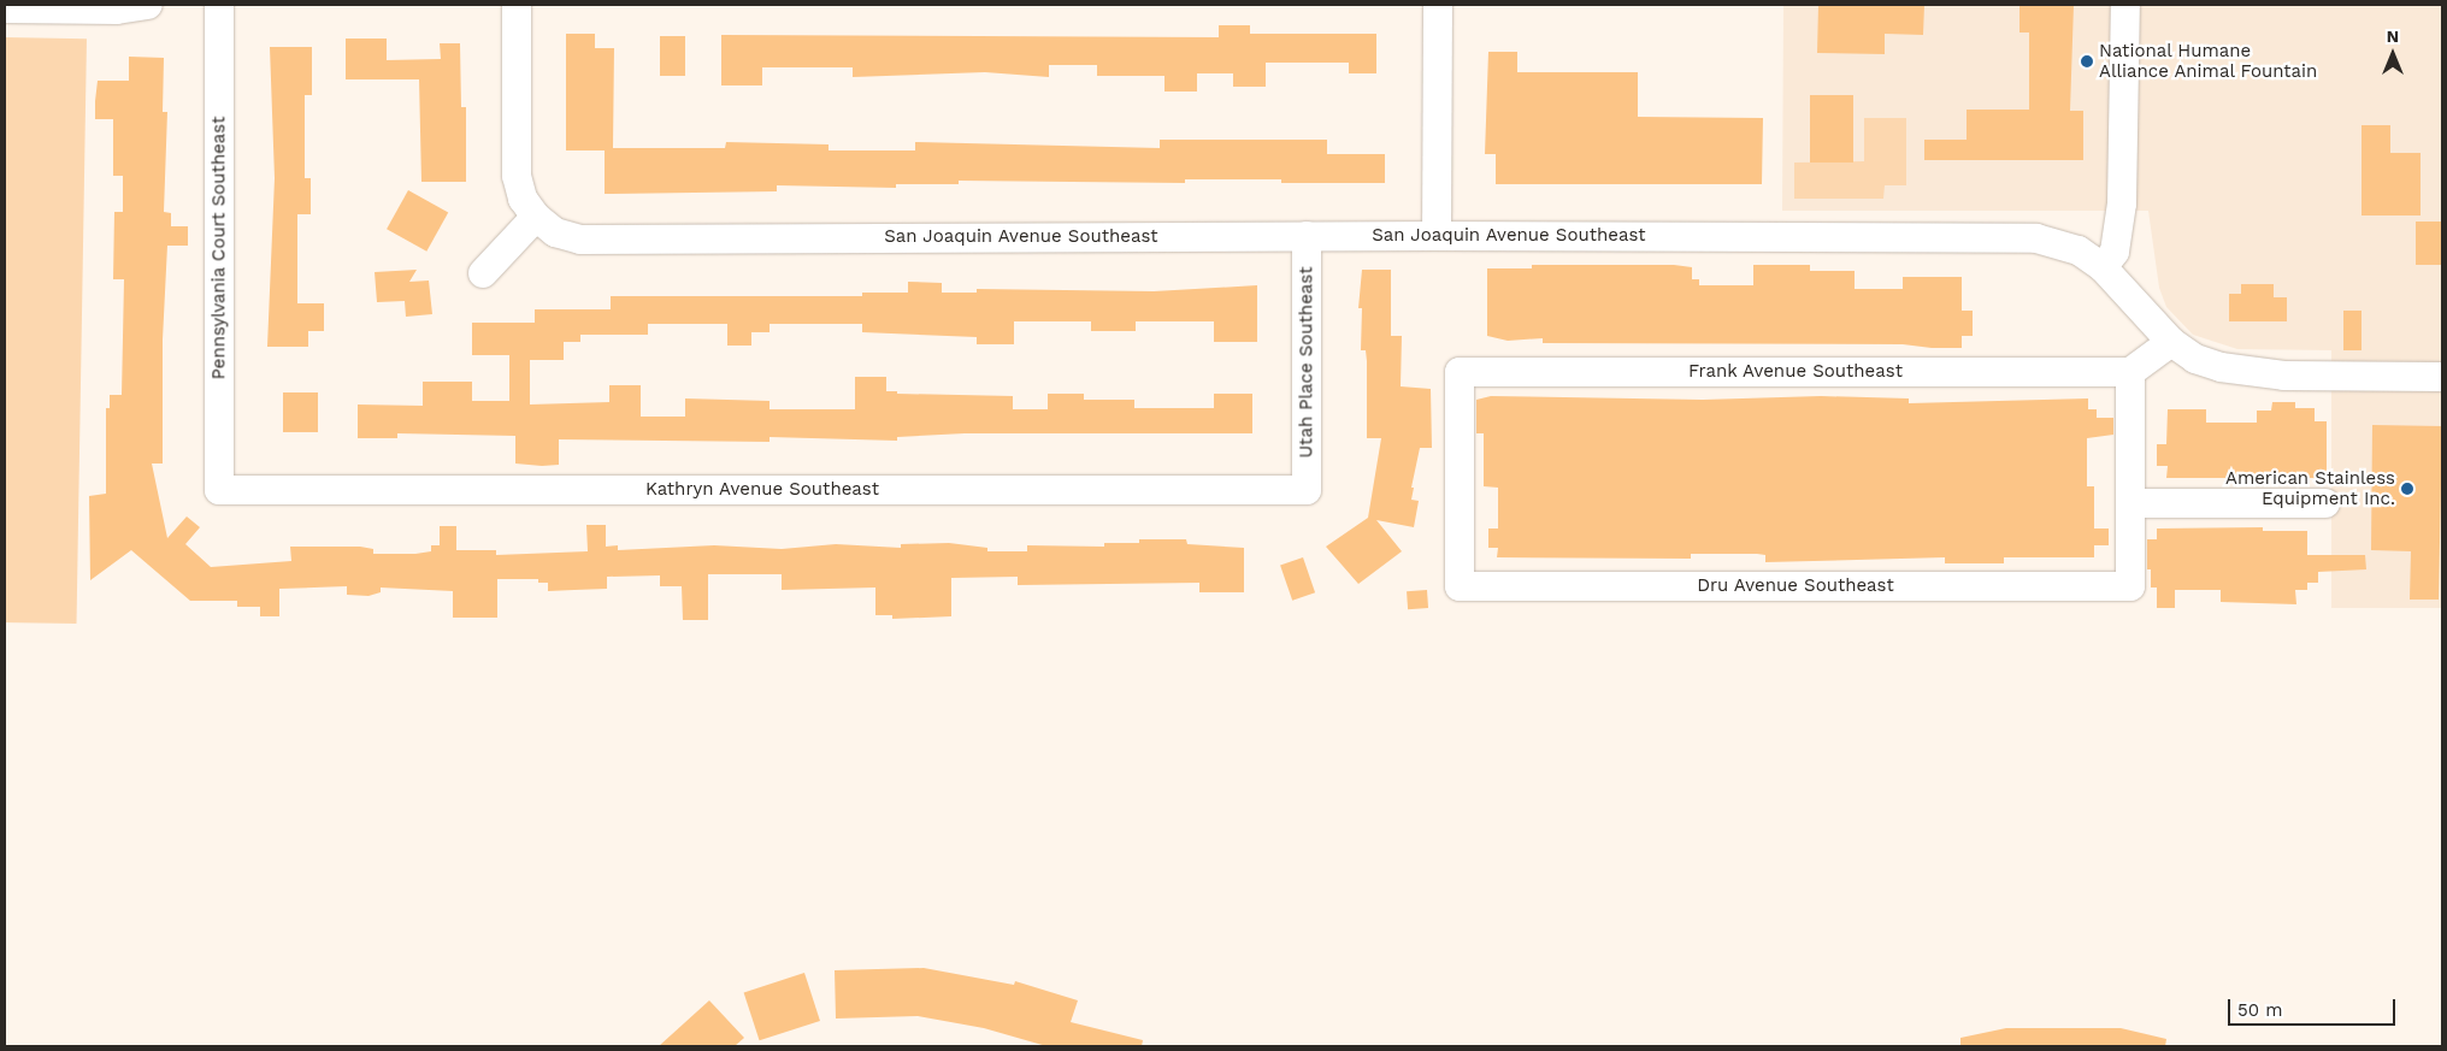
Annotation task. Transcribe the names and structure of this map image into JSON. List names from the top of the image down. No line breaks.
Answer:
{"streets":{"street":["San Joaquin Avenue Southeast","Pennsylvania Court Southeast","Utah Place Southeast","Frank Avenue Southeast","Kathryn Avenue Southeast","Dru Avenue Southeast"]},"crossings":[["San Joaquin Avenue Southeast","Utah Place Southeast"],["Pennsylvania Court Southeast","Kathryn Avenue Southeast"],["Utah Place Southeast","Kathryn Avenue Southeast"],["Frank Avenue Southeast","Dru Avenue Southeast"]],"places":["National Humane Alliance Animal Fountain","American Stainless Equipment Inc."],"scale_bar":"50 m","north":"top"}
